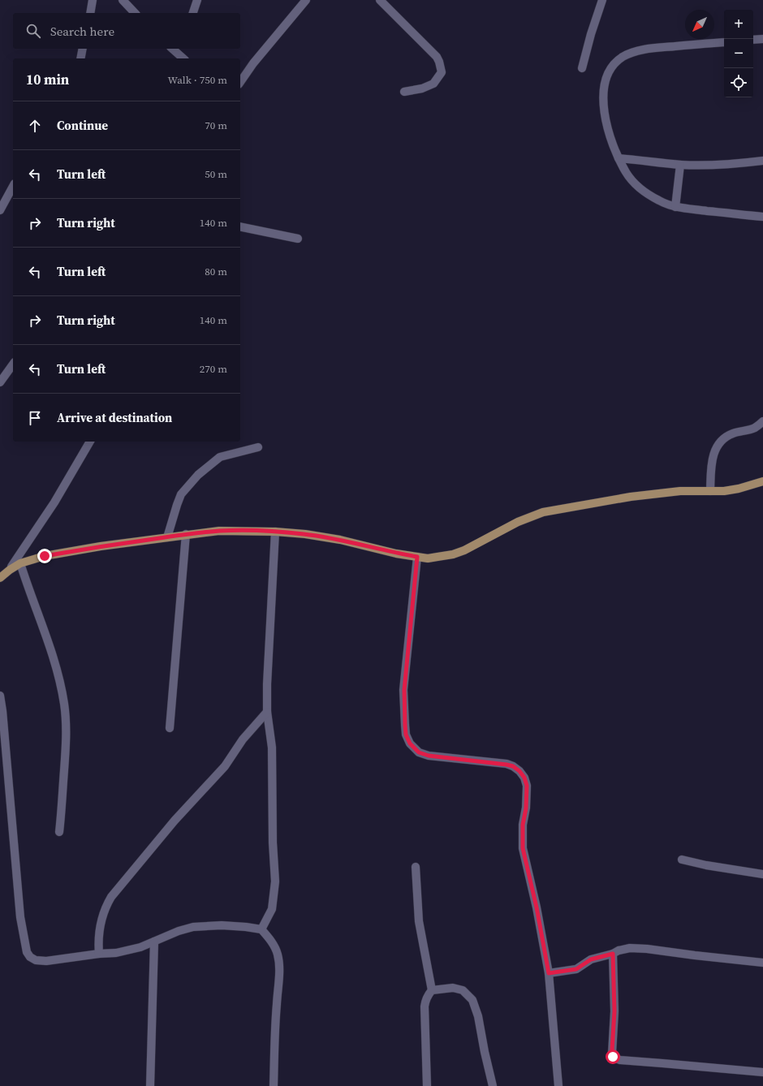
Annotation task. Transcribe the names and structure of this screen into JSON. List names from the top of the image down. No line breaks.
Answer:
{"north":"bottom left","page":{"map_buttons":["+","−"],"search":"Search here","heading":["10 min","Walk · 750 m"],"list":[["Continue","70 m"],["Turn left","50 m"],["Turn right","140 m"],["Turn left","80 m"],["Turn right","140 m"],["Turn left","270 m"],"Arrive at destination"]}}
